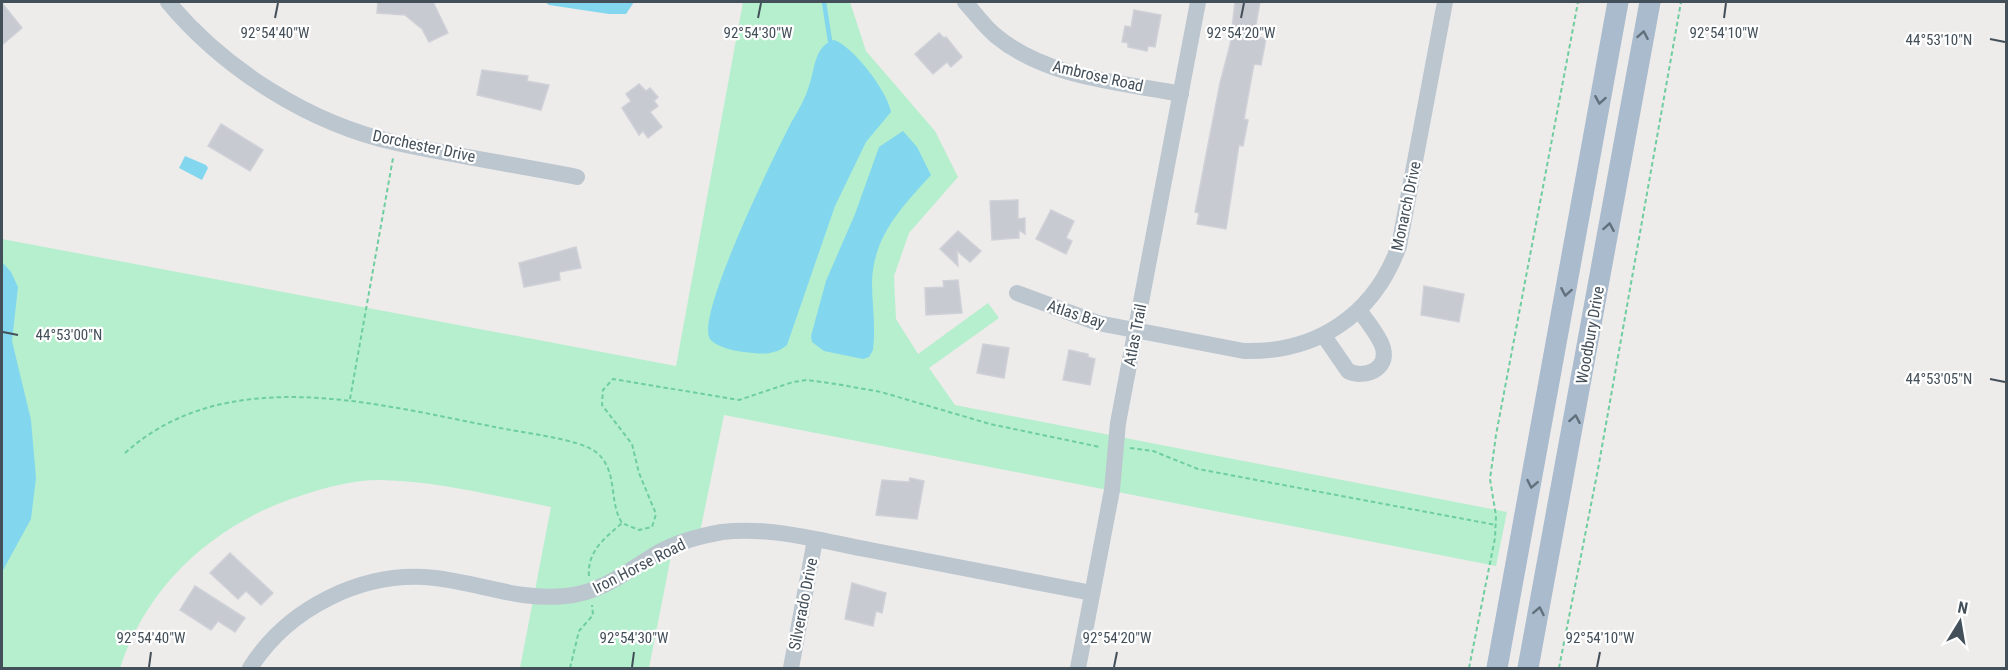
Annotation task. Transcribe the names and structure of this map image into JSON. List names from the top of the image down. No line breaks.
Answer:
{"streets":{"main road":["Woodbury Drive"],"street":["Ambrose Road","Dorchester Drive","Monarch Drive","Atlas Bay","Atlas Trail","Iron Horse Road","Silverado Drive"]},"crossings":[["Ambrose Road","Atlas Trail"],["Monarch Drive","Atlas Bay"],["Monarch Drive","Atlas Trail"],["Atlas Bay","Atlas Trail"],["Atlas Trail","Iron Horse Road"],["Iron Horse Road","Silverado Drive"]],"north":"top","coordinates":["92°54'40\"W","92°54'30\"W","92°54'20\"W","92°54'10\"W","44°53'10\"N","44°53'00\"N","44°53'05\"N"]}
